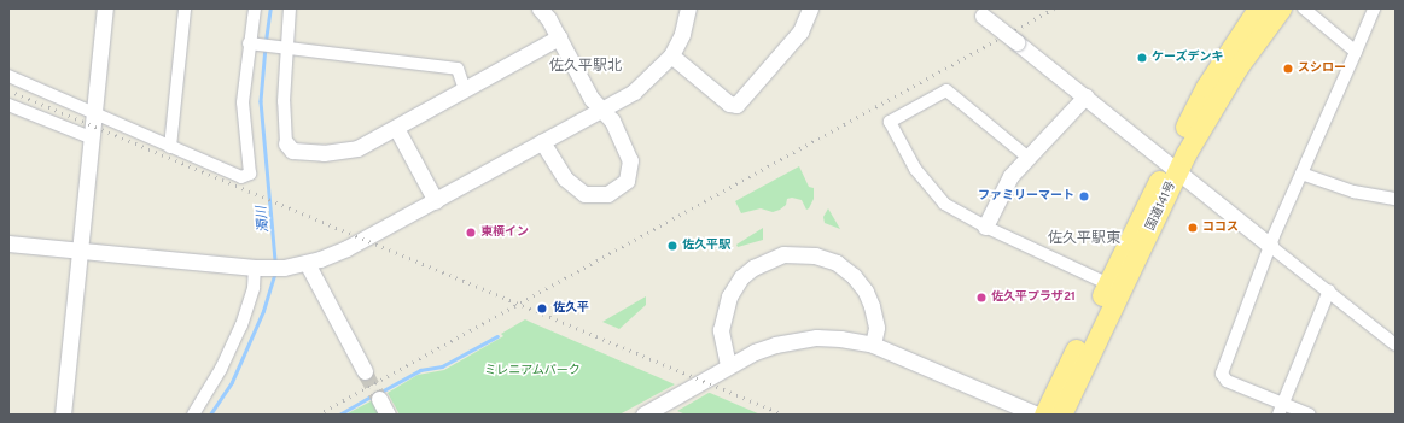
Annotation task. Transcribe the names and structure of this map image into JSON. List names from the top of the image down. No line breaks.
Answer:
{"streets":{"highway":["国道141号"]},"districts":["佐久平駅北","佐久平駅東"],"water":["濁川"],"parks":["ミレニアムパーク"],"places":["ケーズデンキ","スシロー","ファミリーマート","ココス","東横イン","佐久平駅","佐久平プラザ21","佐久平"]}
